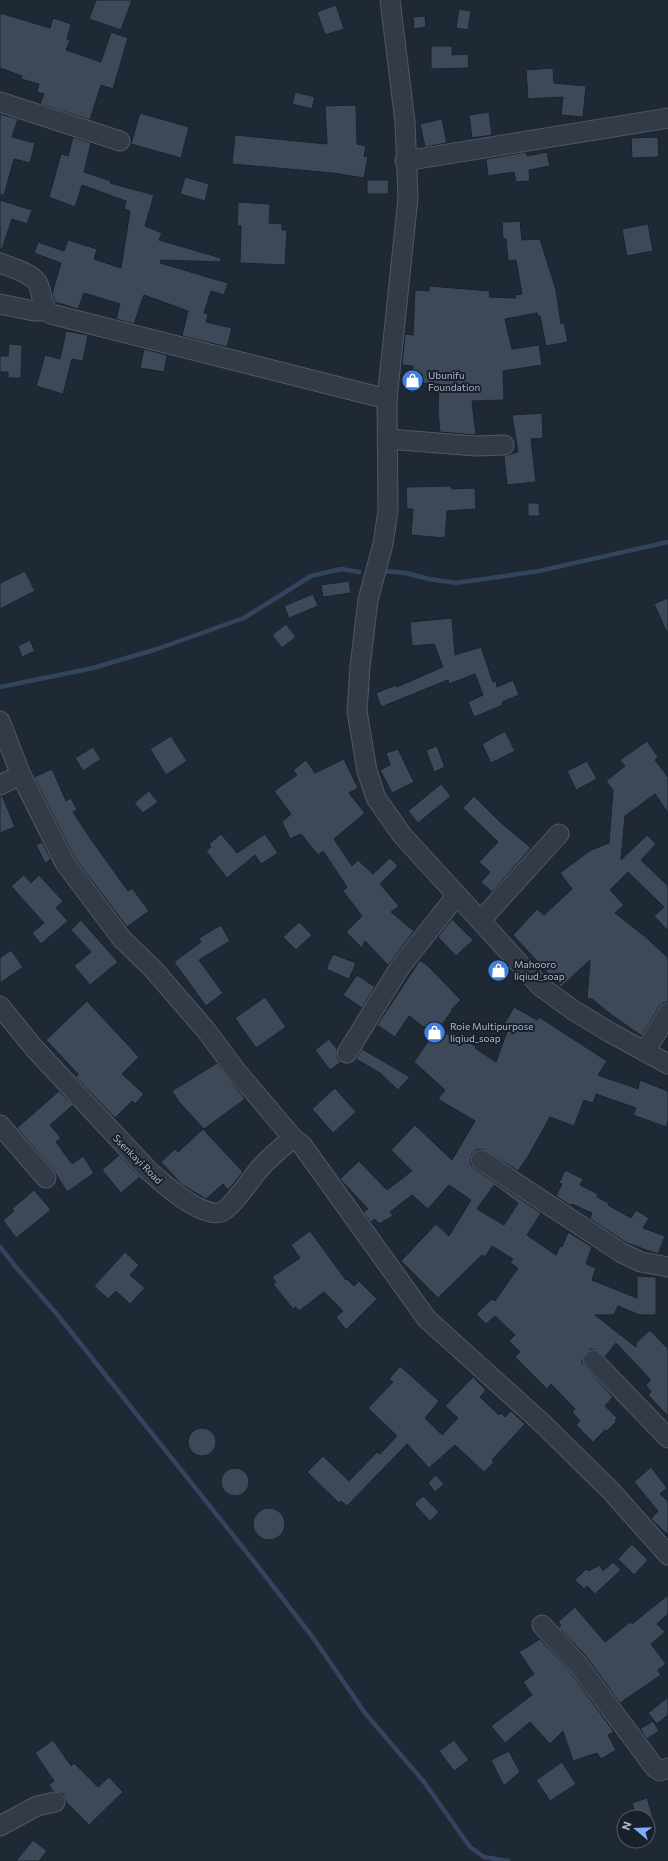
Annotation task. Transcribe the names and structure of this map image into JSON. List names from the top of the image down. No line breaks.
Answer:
{"streets":{"street":["Ssenkayi Road"]},"places":{"shop":["Ubunifu Foundation","Mahooro liqiud_soap","Roie Multipurpose liqiud_soap"]},"north":"left"}
